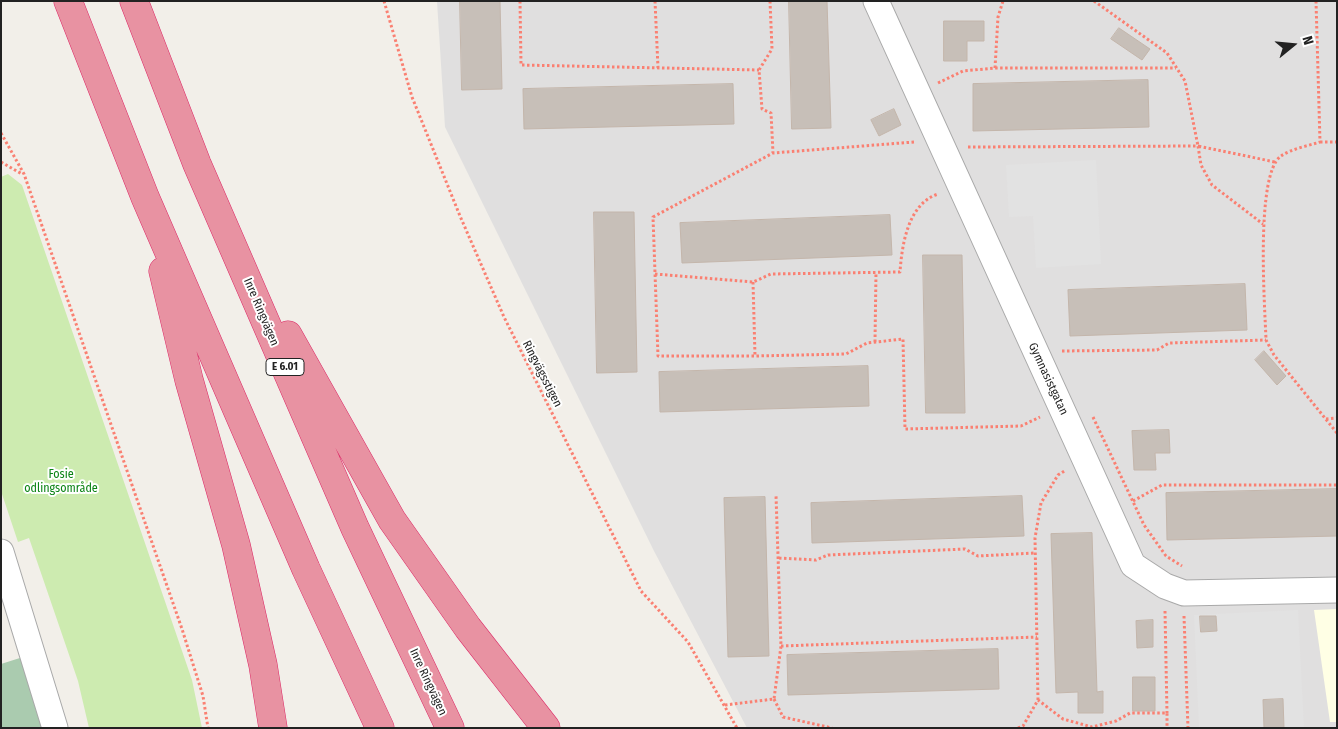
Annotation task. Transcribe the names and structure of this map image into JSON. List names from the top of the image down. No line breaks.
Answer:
{"streets":{"highway":["Inre Ringvägen","E 6.01"],"street":["Gymnasistgatan"],"path":["Ringvägsstigen"]},"parks":["Fosie odlingsområde"],"north":"right"}
